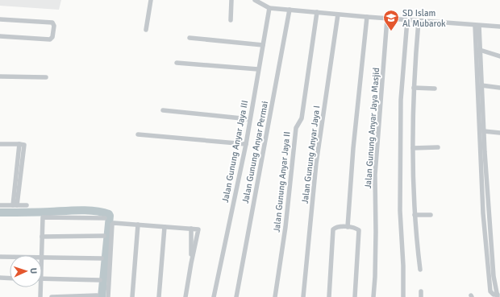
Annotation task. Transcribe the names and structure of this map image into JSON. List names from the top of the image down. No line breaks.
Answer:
{"streets":{"street":["Jalan Gunung Anyar Jaya Masjid","Jalan Gunung Anyar Jaya III","Jalan Gunung Anyar Permai","Jalan Gunung Anyar Jaya I","Jalan Gunung Anyar Jaya II"]},"places":{"school or university":["SD Islam Al Mubarok"]},"north":"right"}
